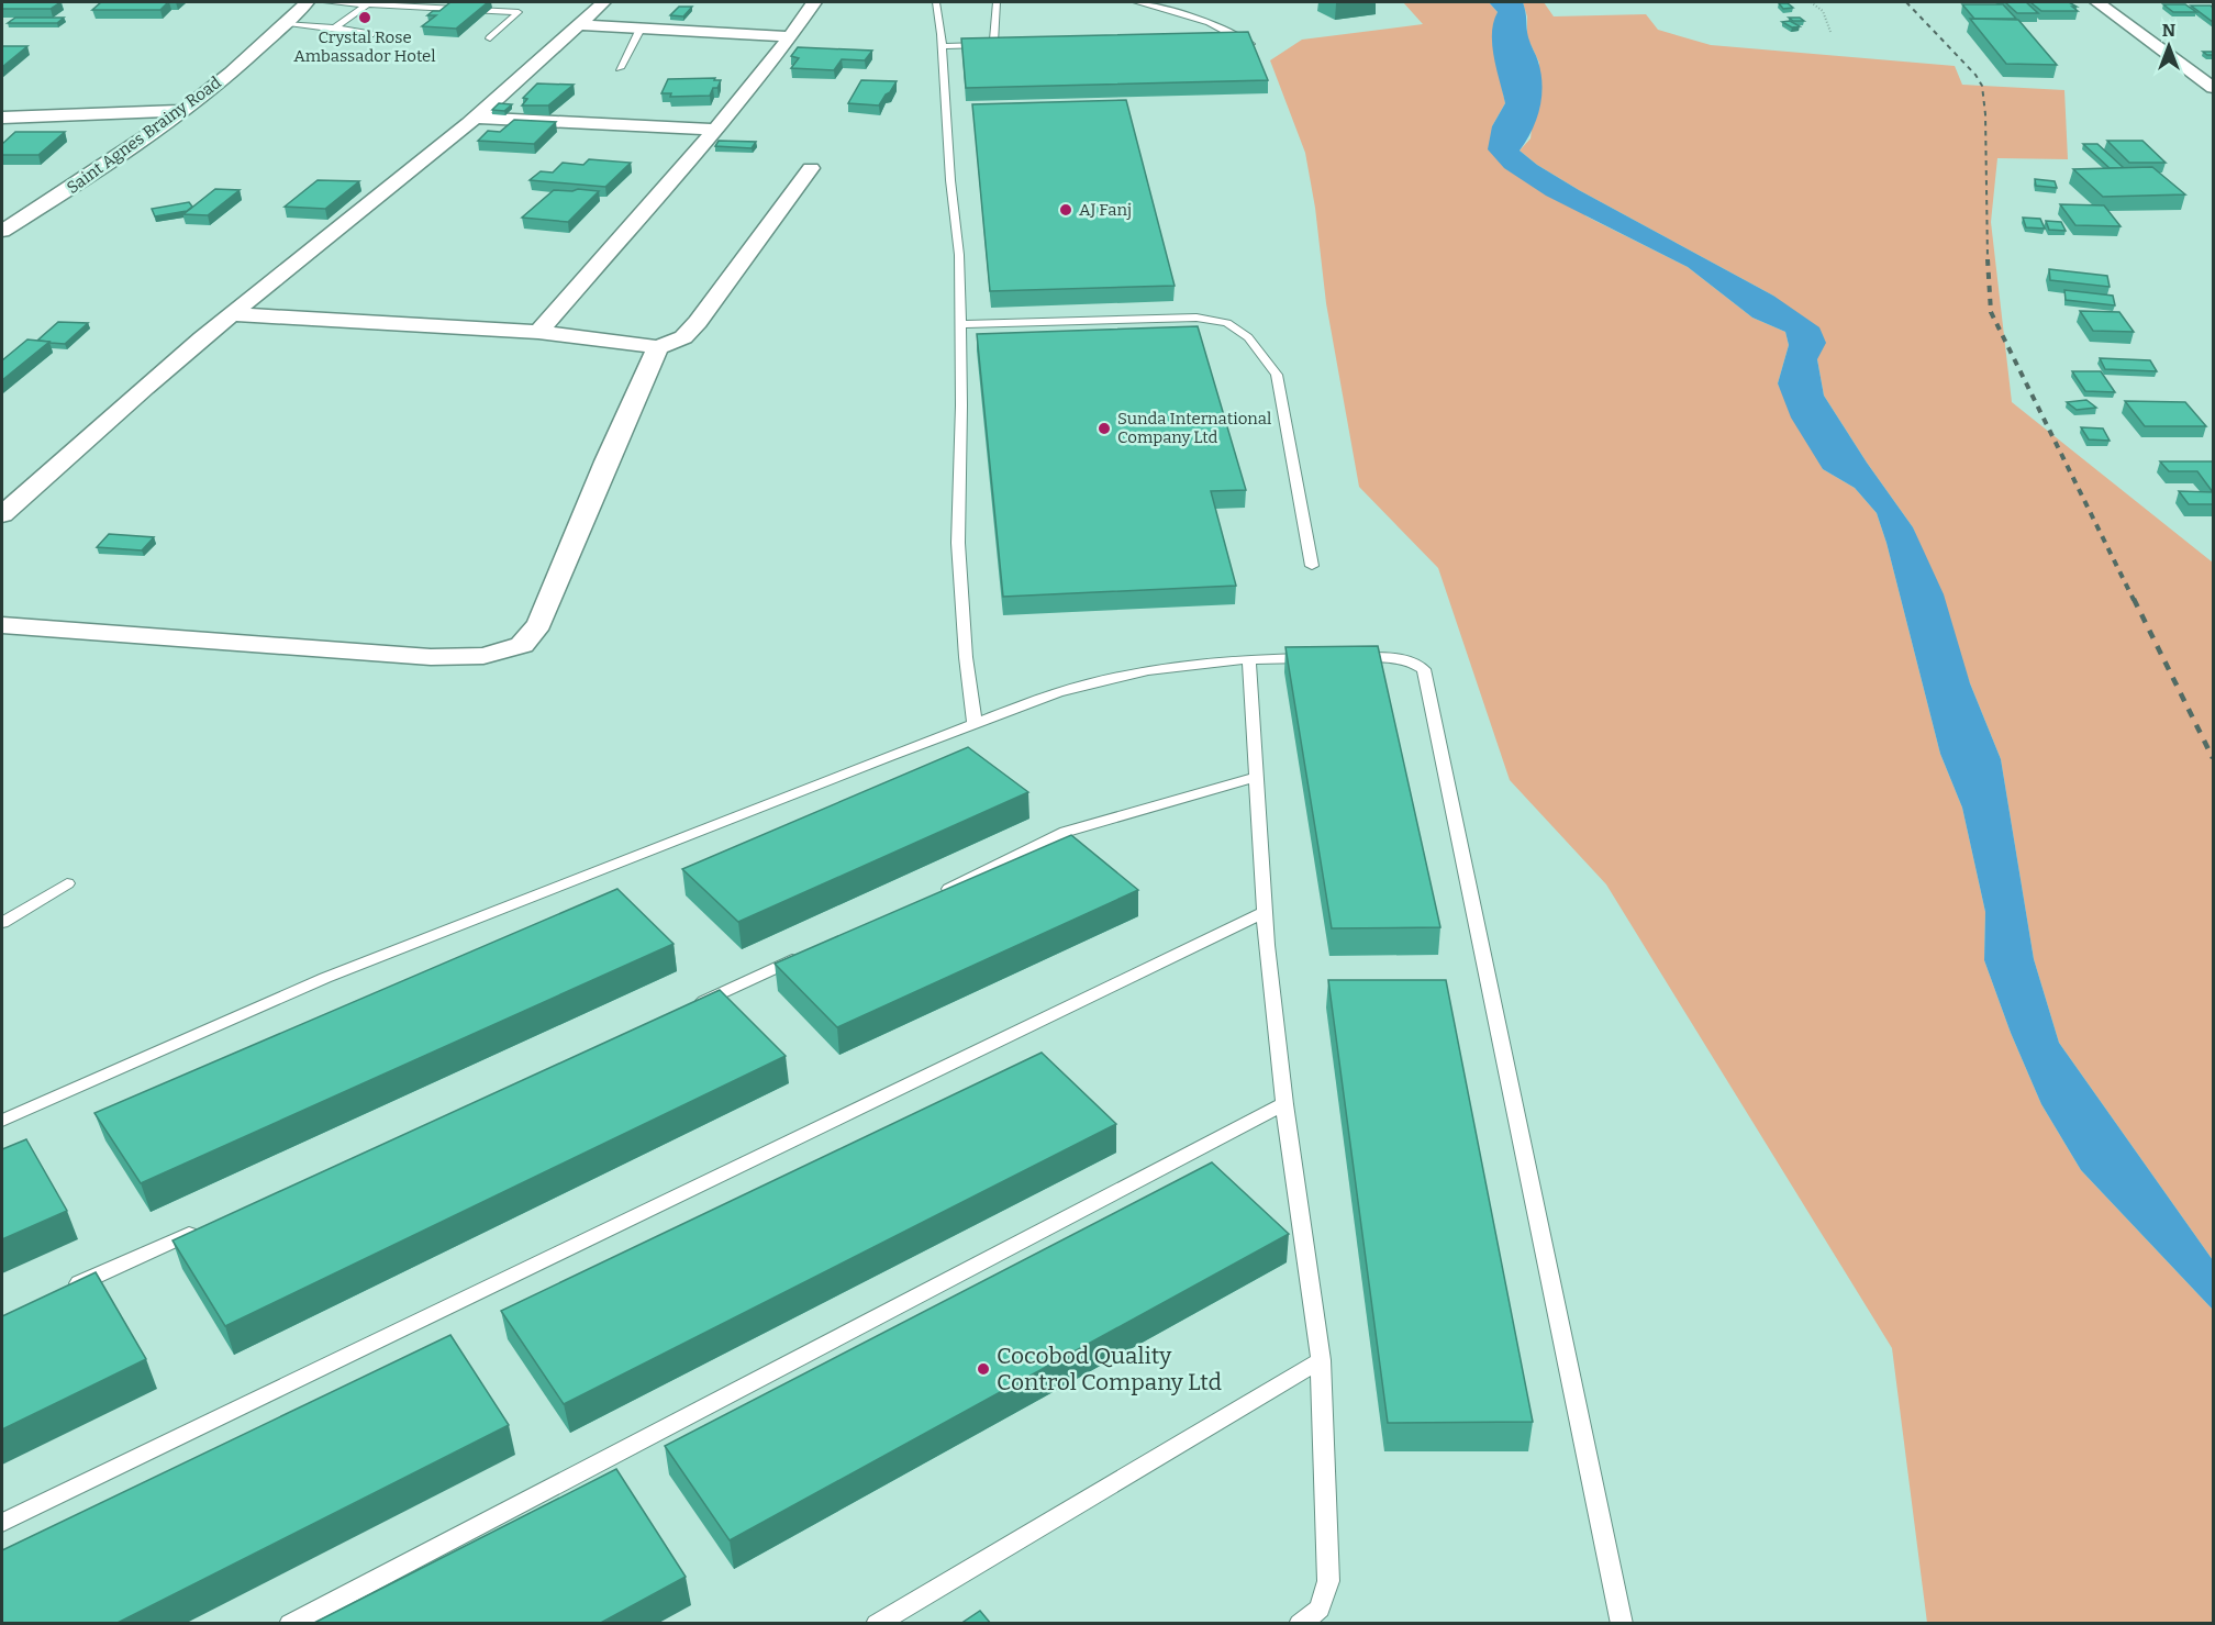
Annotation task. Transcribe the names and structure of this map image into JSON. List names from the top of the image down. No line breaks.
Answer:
{"streets":{"street":["Saint Agnes Brainy Road"]},"places":["Crystal Rose Ambassador Hotel","AJ Fanj","Sunda International Company Ltd","Cocobod Quality Control Company Ltd"],"north":"top"}
